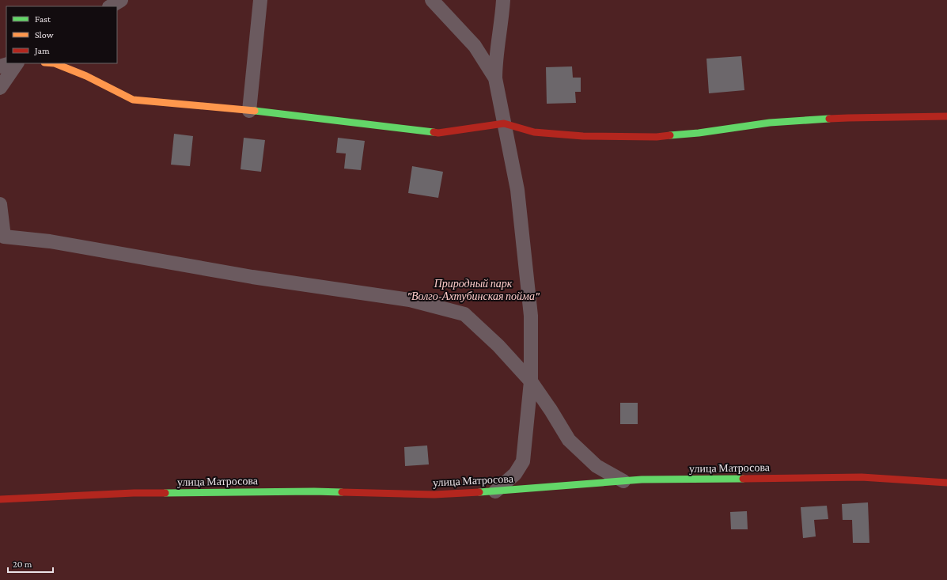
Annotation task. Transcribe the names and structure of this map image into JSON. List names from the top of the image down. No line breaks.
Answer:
{"streets":{"street":["улица Матросова"]},"parks":["Природный парк \"Волго-Ахтубинская пойма\""],"legend":["Fast","Slow","Jam"],"scale_bar":"20 m"}
